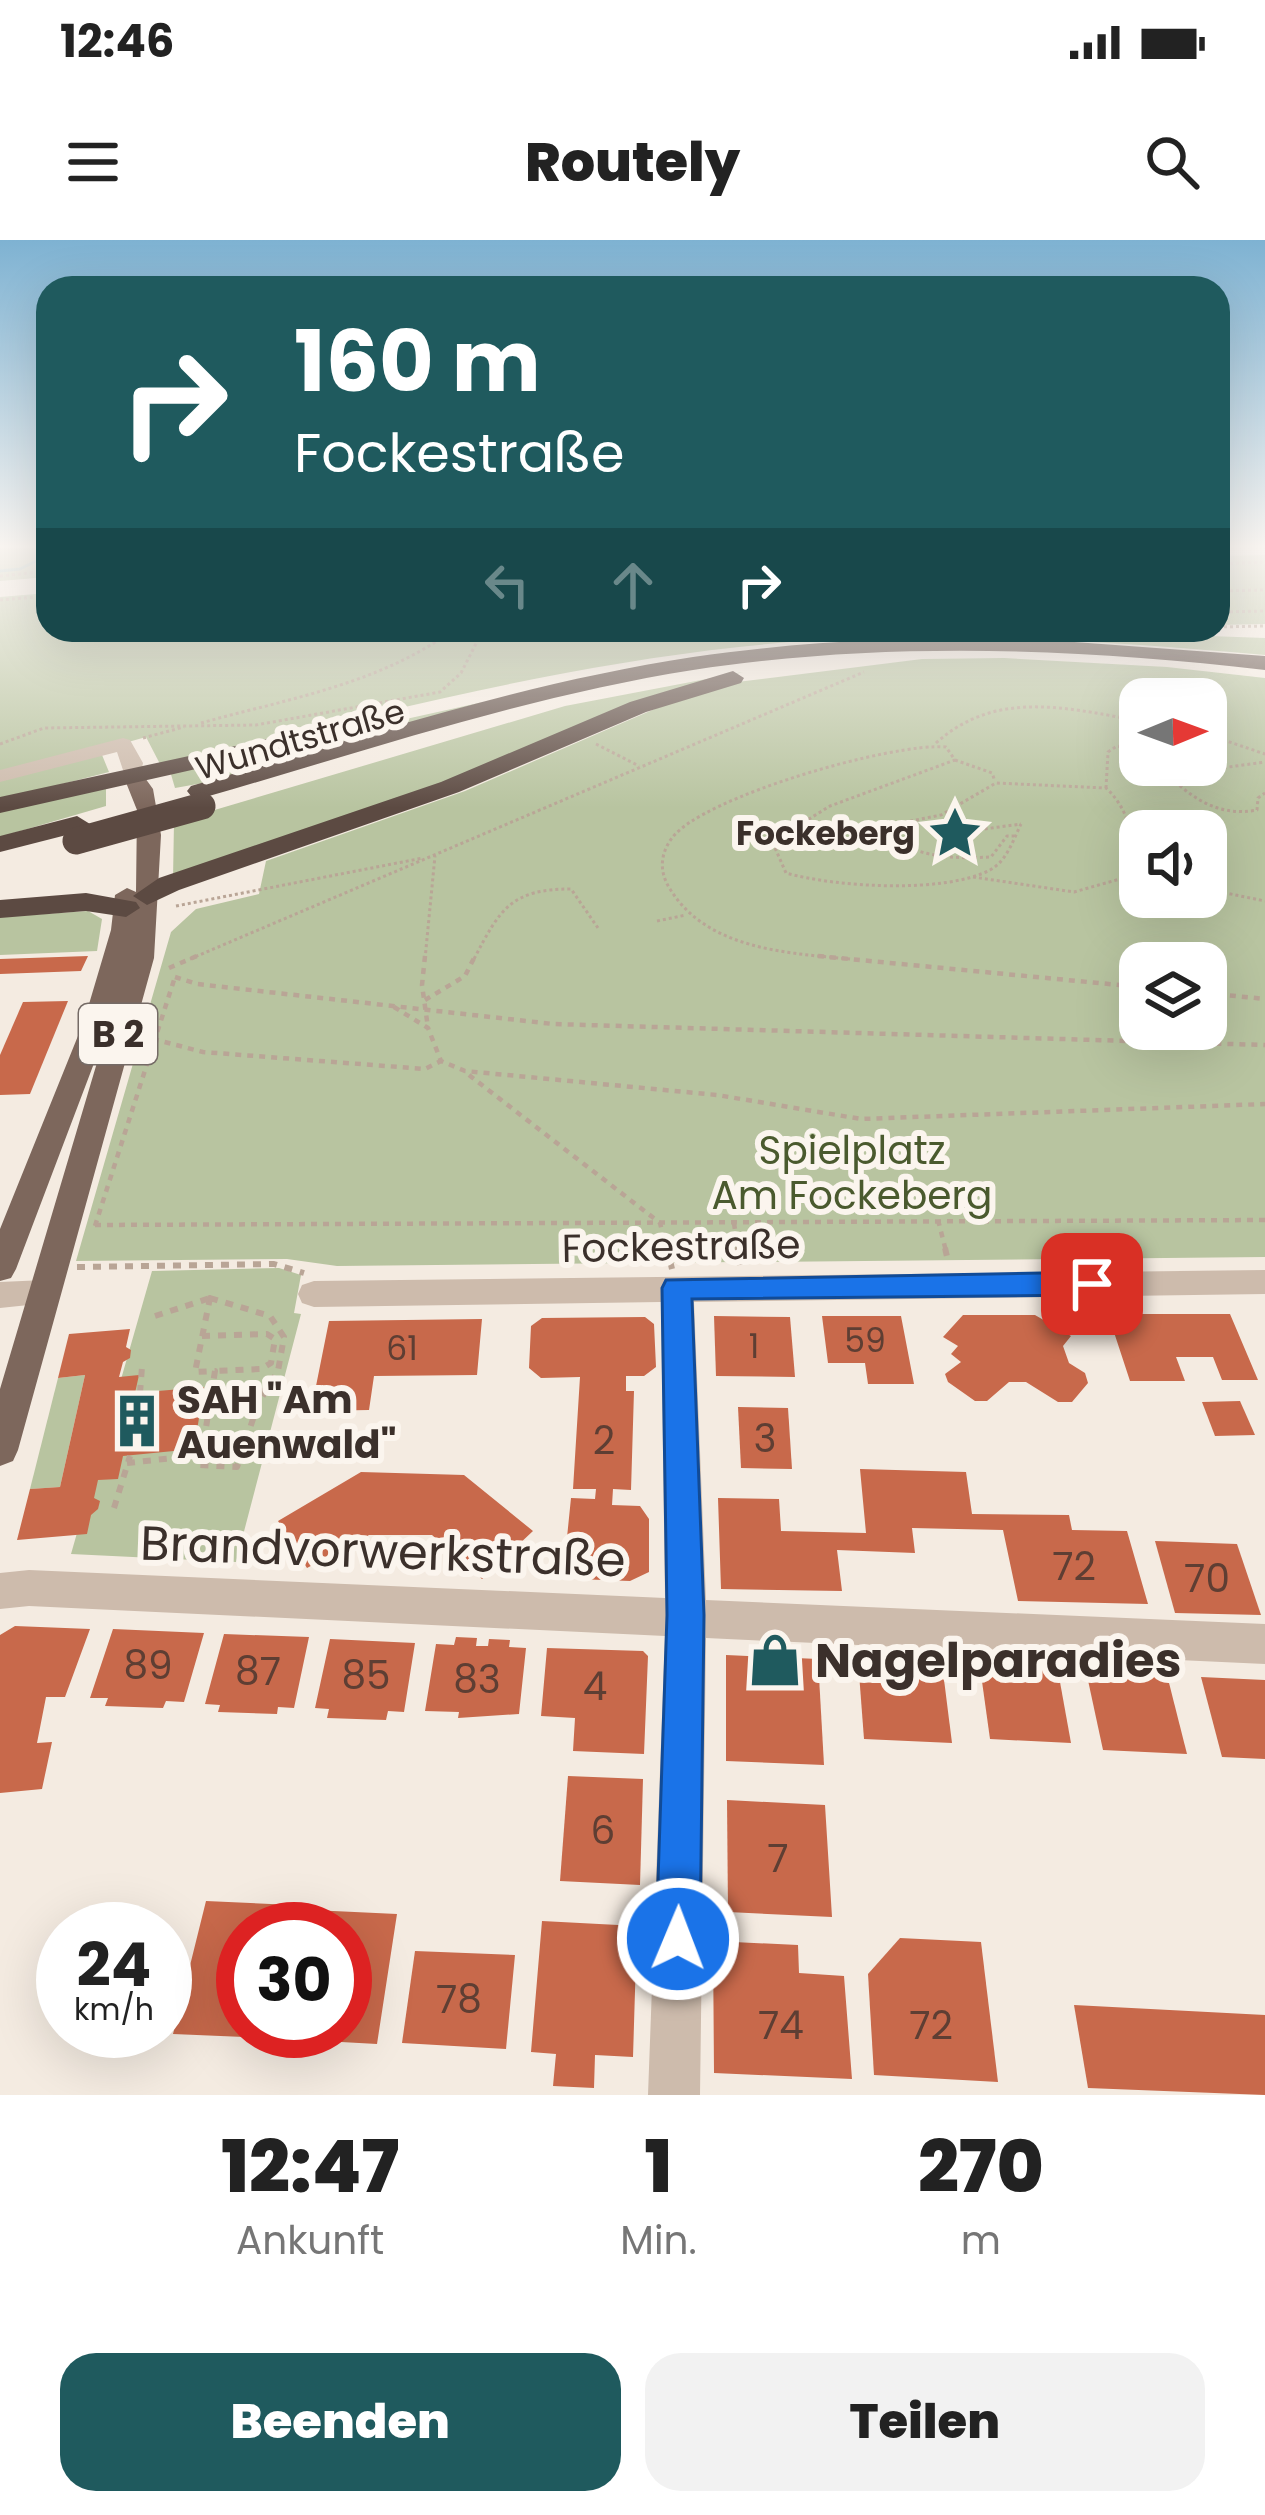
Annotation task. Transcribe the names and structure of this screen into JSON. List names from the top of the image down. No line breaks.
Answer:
{"streets":{"highway":["Wundtstraße"],"main road":["B 2"],"street":["Fockestraße","Brandvorwerkstraße"]},"parks":["Spielplatz Am Fockeberg"],"places":{"place":["Fockeberg"],"building":["SAH \"Am Auenwald\""],"shop":["Nagelparadies"]},"house_numbers":["59","1","61","3","2","72","70","89","87","85","83","4","6","7","78","74","72"],"north":"right","page":{"status":"12:46","header":"Routely","turn":["160 m","Fockestraße"],"speed":"24 km/h","limit":"30","eta":["12:47","Ankunft","1","Min.","270","m"],"buttons":["Beenden","Teilen"]}}
